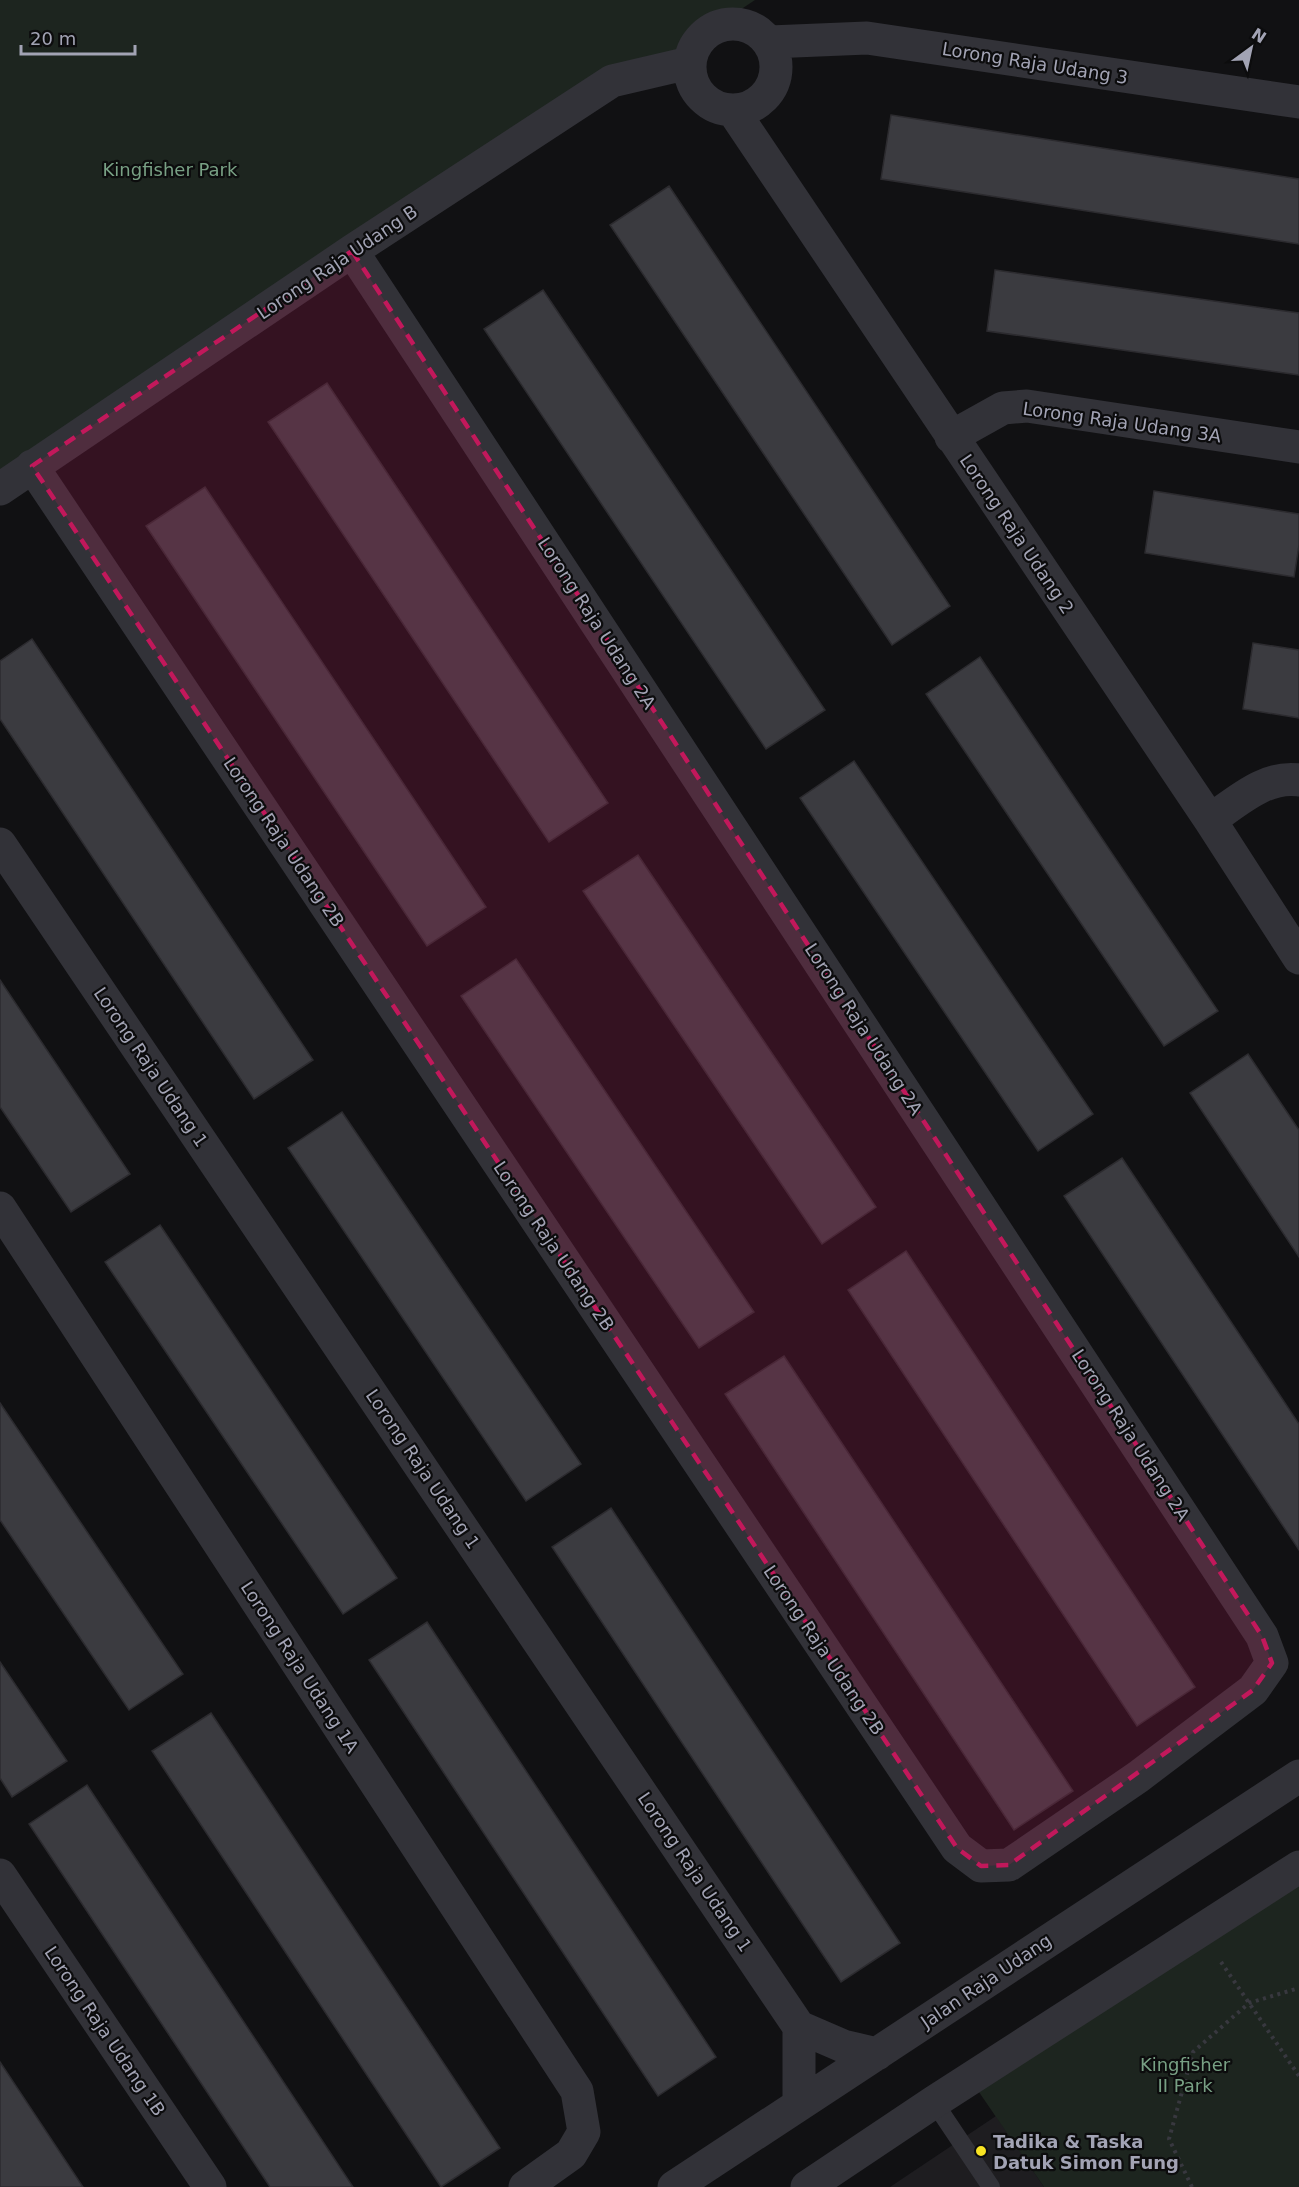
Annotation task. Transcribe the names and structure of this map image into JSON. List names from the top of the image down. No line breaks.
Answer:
{"streets":{"street":["Lorong Raja Udang 3","Lorong Raja Udang B","Lorong Raja Udang 3A","Lorong Raja Udang 2","Lorong Raja Udang 2A","Lorong Raja Udang 2B","Lorong Raja Udang 1","Lorong Raja Udang 1A","Jalan Raja Udang","Lorong Raja Udang 1B"]},"crossings":[["Lorong Raja Udang 3","Lorong Raja Udang B"],["Lorong Raja Udang 3","Lorong Raja Udang 2"],["Lorong Raja Udang B","Lorong Raja Udang 2"],["Lorong Raja Udang B","Lorong Raja Udang 2A"],["Lorong Raja Udang B","Lorong Raja Udang 2B"],["Lorong Raja Udang 3A","Lorong Raja Udang 2"],["Lorong Raja Udang 2A","Lorong Raja Udang 2B"]],"parks":["Kingfisher Park","Kingfisher II Park"],"places":["Tadika & Taska Datuk Simon Fung"],"scale_bar":"20 m","north":"top right"}
